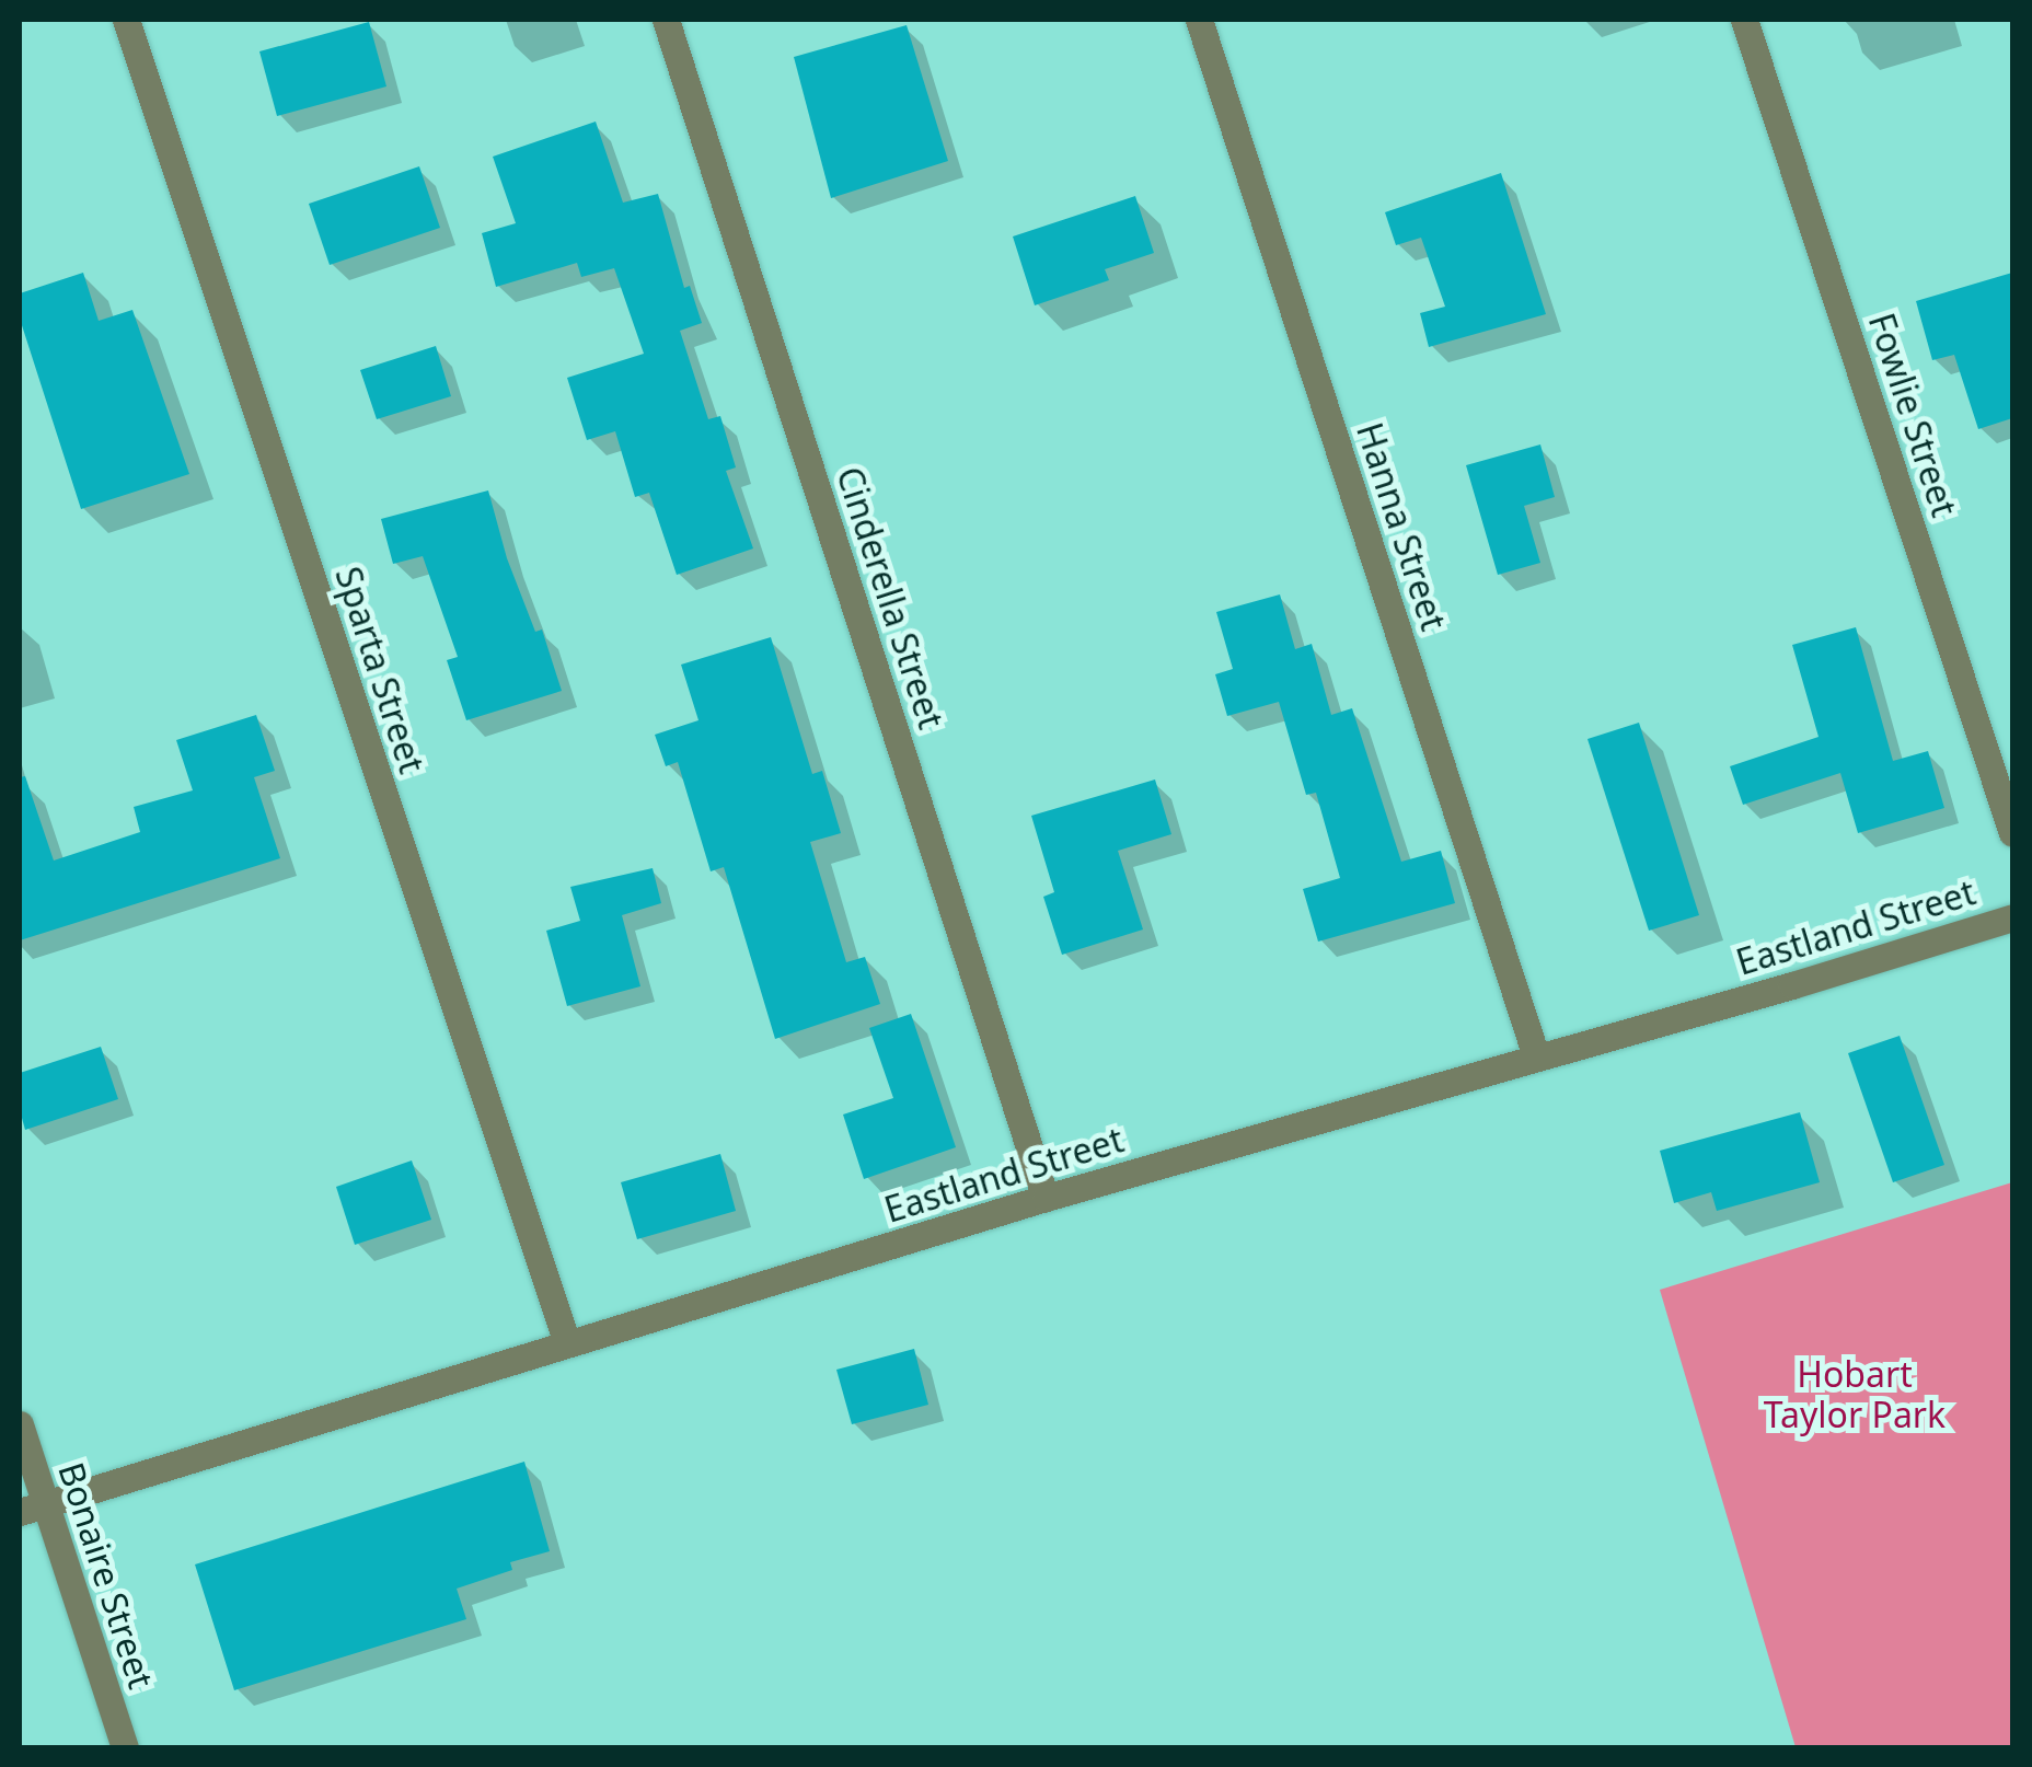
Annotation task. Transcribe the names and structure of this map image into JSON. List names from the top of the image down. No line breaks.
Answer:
{"streets":{"street":["Fowlie Street","Hanna Street","Cinderella Street","Sparta Street","Eastland Street","Bonaire Street"]},"crossings":[["Hanna Street","Eastland Street"],["Cinderella Street","Eastland Street"],["Sparta Street","Eastland Street"],["Eastland Street","Bonaire Street"]],"parks":["Hobart Taylor Park"]}
